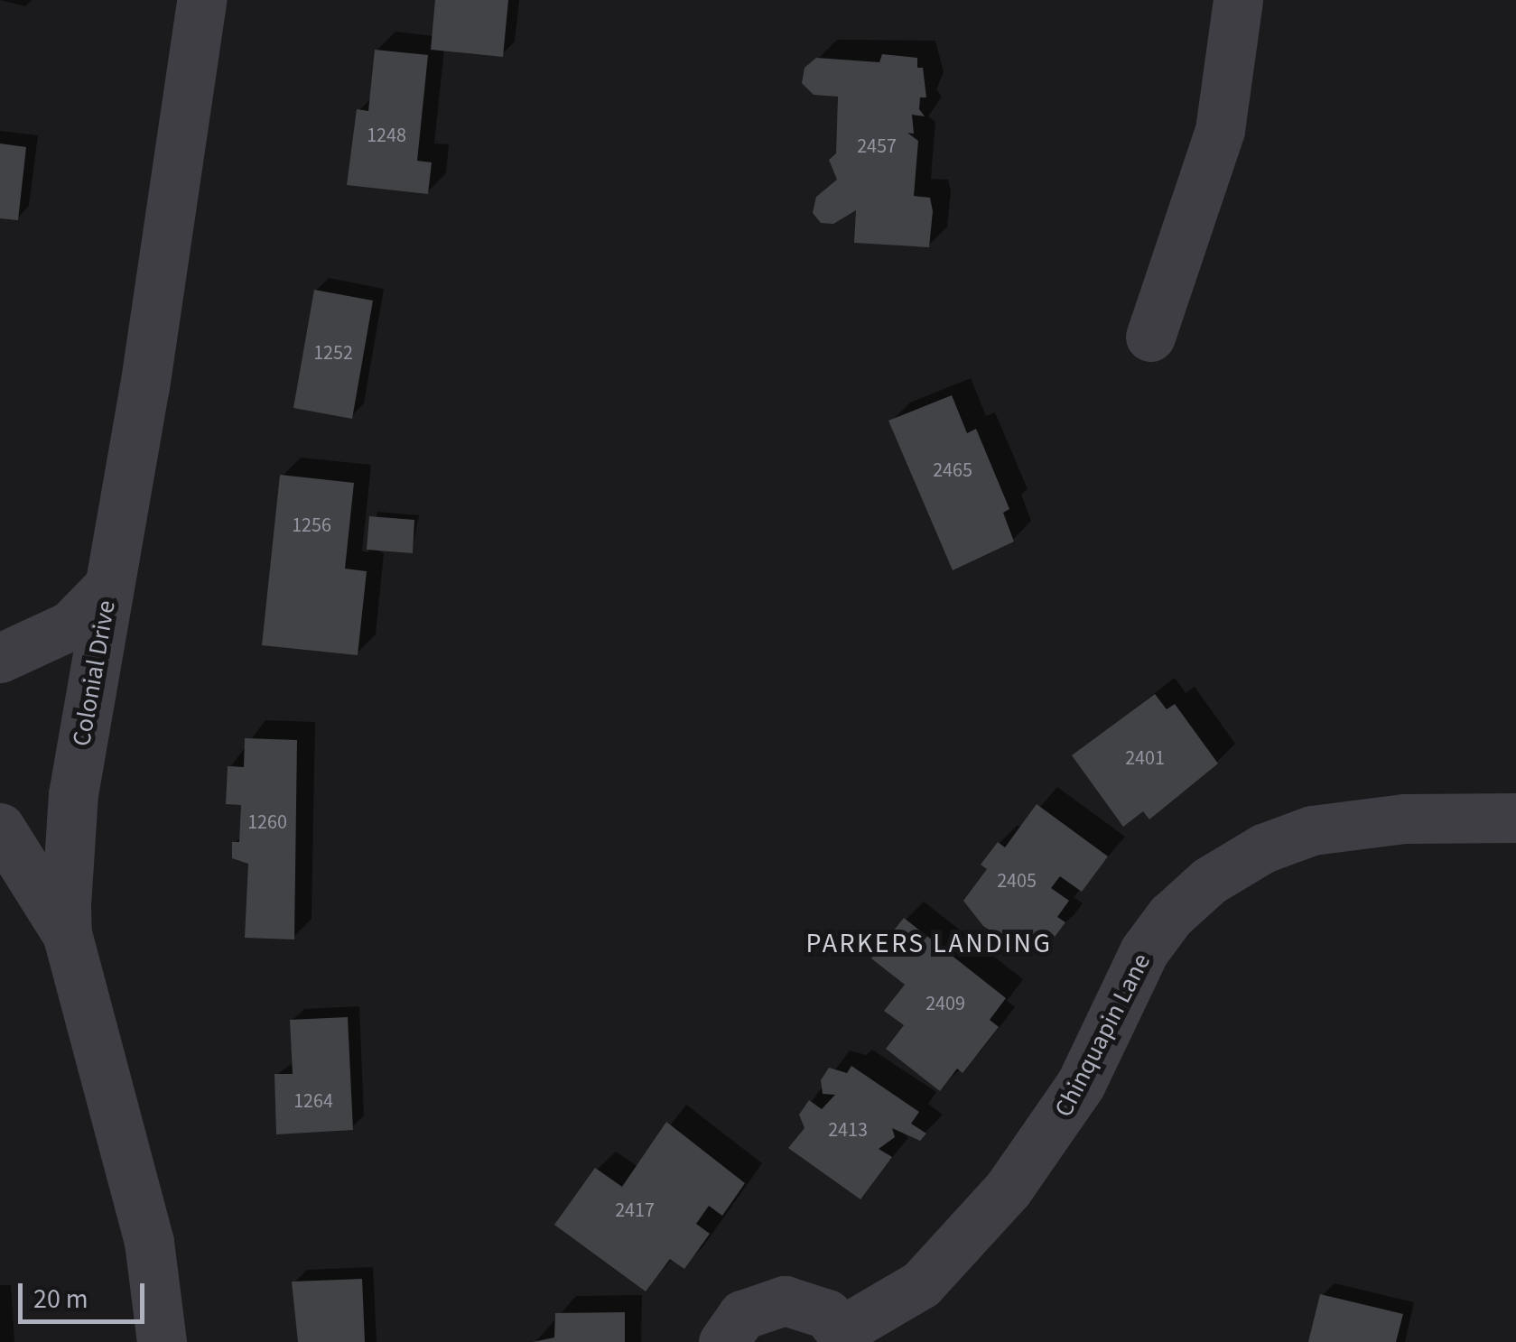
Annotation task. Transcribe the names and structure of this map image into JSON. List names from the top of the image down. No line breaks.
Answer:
{"streets":{"street":["Colonial Drive","Chinquapin Lane"]},"districts":["PARKERS LANDING"],"house_numbers":["1248","2457","1252","2465","1256","2401","1260","2405","2409","1264","2413","2417"],"scale_bar":"20 m"}
